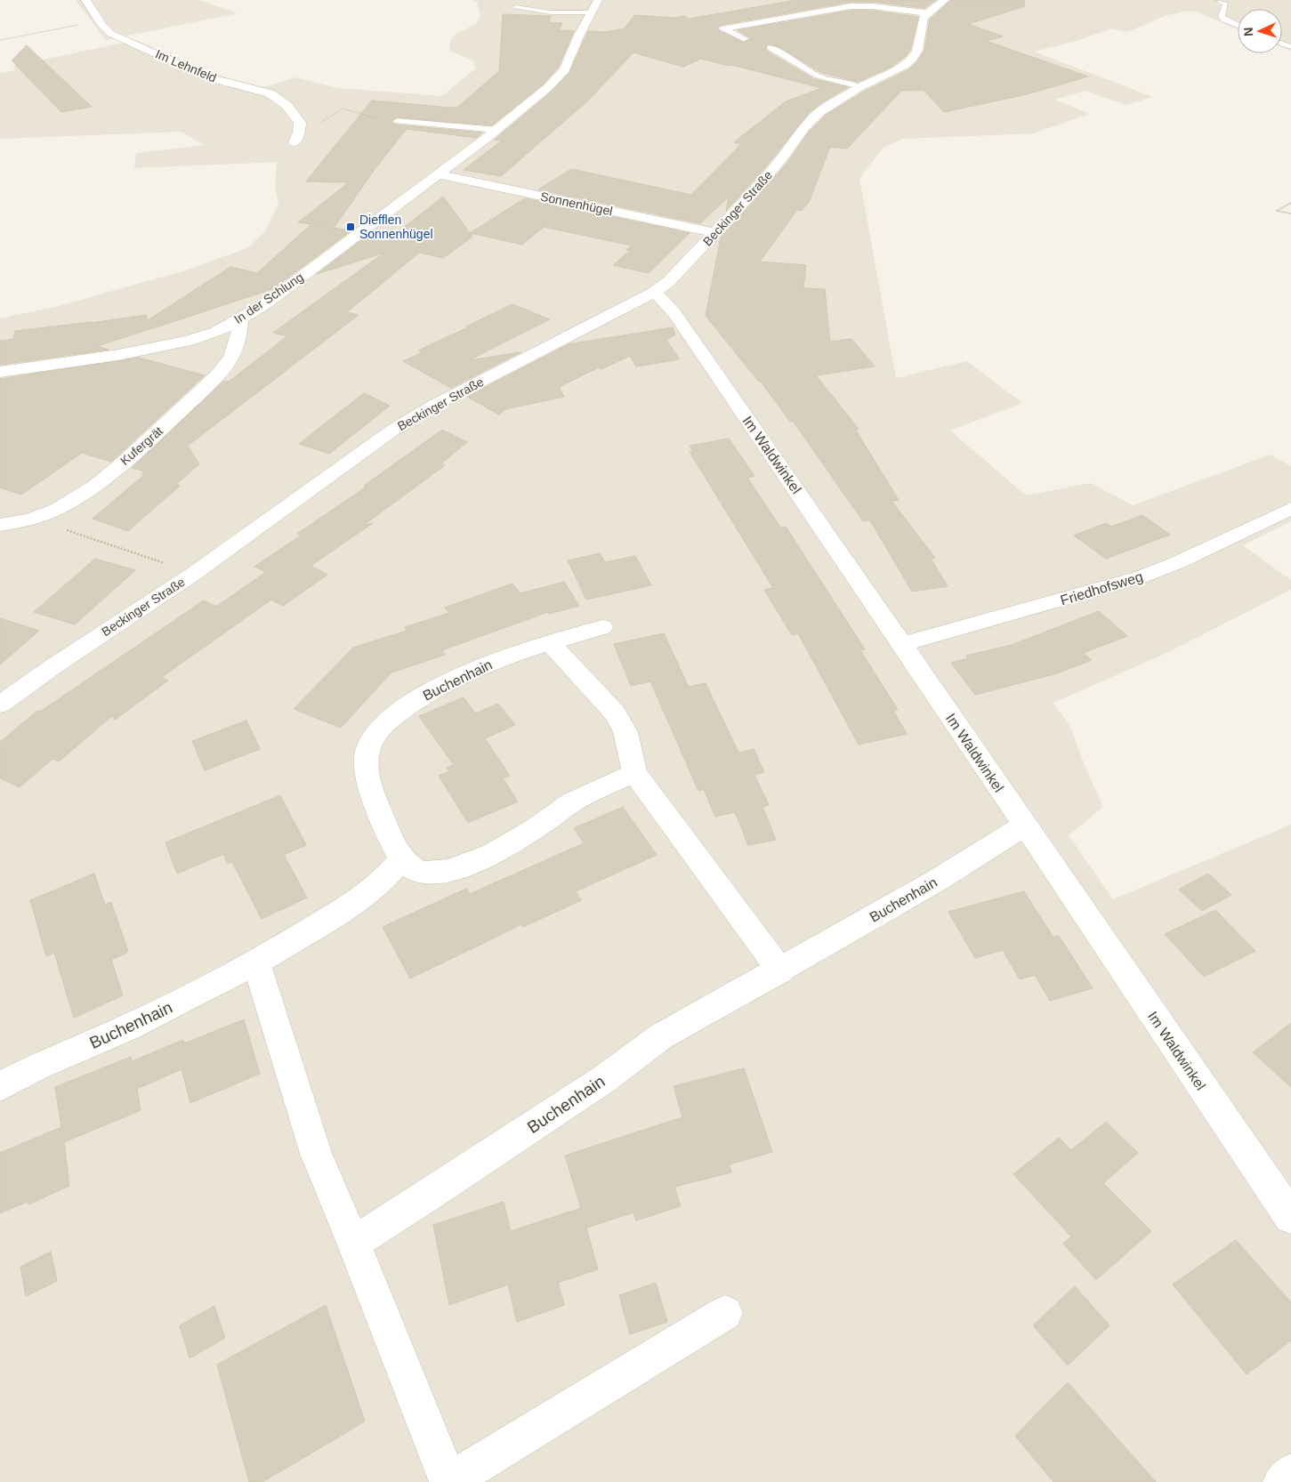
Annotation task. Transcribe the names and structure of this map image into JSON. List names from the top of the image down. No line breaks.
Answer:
{"streets":{"street":["Im Lehnfeld","Sonnenhügel","Beckinger Straße","In der Schlung","Kufergrät","Im Waldwinkel","Friedhofsweg","Buchenhain"]},"crossings":[["Sonnenhügel","Beckinger Straße"],["Sonnenhügel","In der Schlung"],["Beckinger Straße","Im Waldwinkel"],["In der Schlung","Kufergrät"],["Im Waldwinkel","Friedhofsweg"],["Im Waldwinkel","Buchenhain"]],"places":{"transit":["Diefflen Sonnenhügel"]},"north":"left"}
